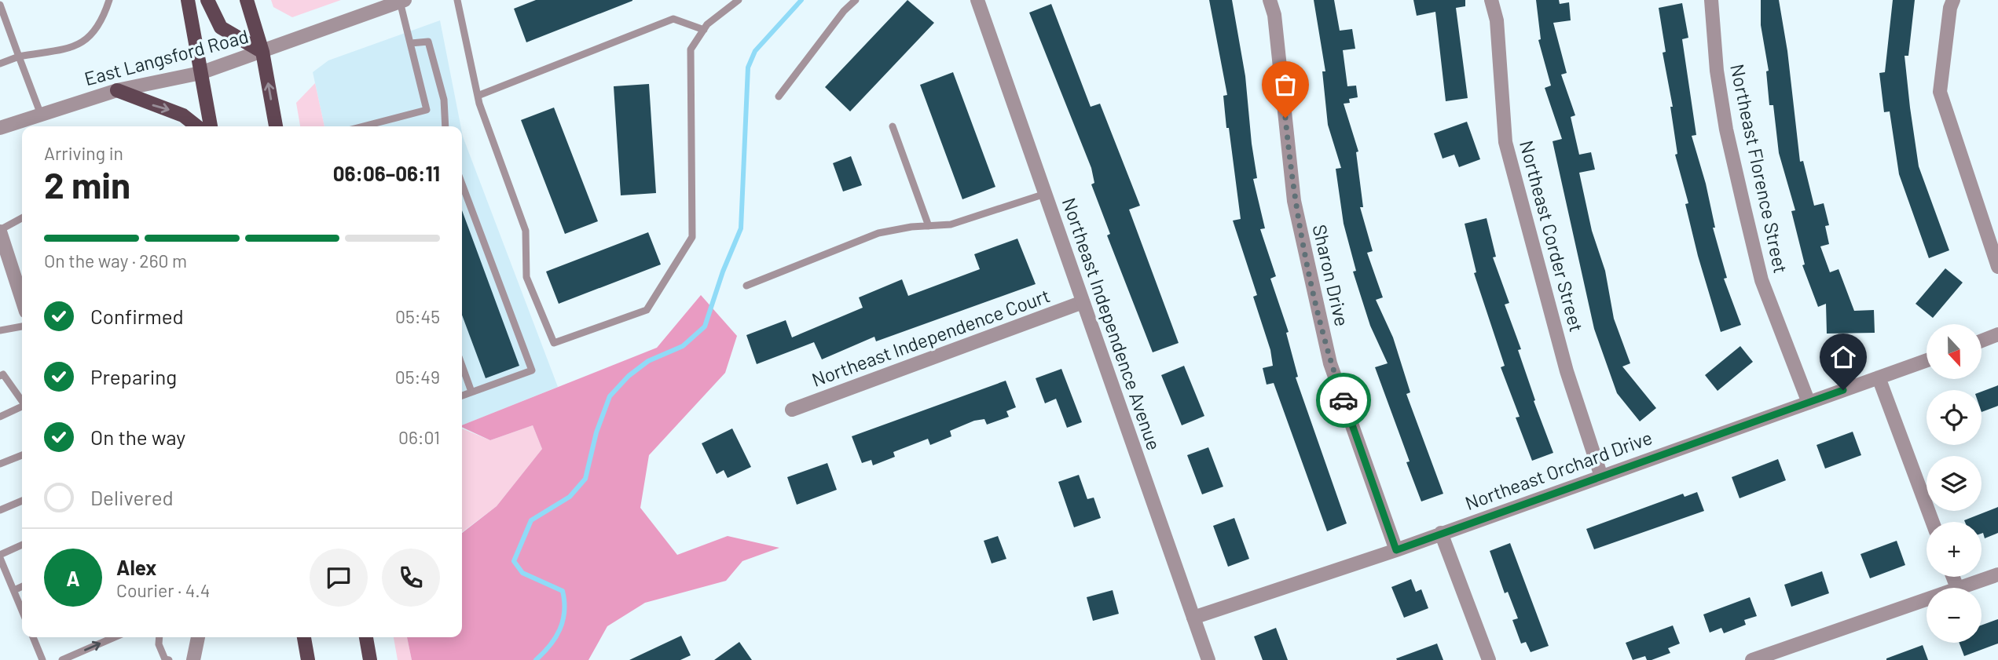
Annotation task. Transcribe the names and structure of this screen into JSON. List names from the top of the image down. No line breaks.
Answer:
{"streets":{"street":["East Langsford Road","Northeast Florence Street","Northeast Corder Street","Sharon Drive","Northeast Independence Avenue","Northeast Independence Court","Northeast Orchard Drive"]},"crossings":[["Northeast Florence Street","Northeast Orchard Drive"],["Northeast Corder Street","Northeast Orchard Drive"],["Sharon Drive","Northeast Orchard Drive"],["Northeast Independence Avenue","Northeast Independence Court"],["Northeast Independence Avenue","Northeast Orchard Drive"]],"north":"bottom","page":{"heading":["2 min","Arriving in","06:06–06:11"],"panel":["Alex","Courier · 4.4"],"bar":"On the way · 260 m","list":[["Confirmed","05:45"],["Preparing","05:49"],["On the way","06:01"],"Delivered"],"map_buttons":["+","−"],"round":"A"}}
